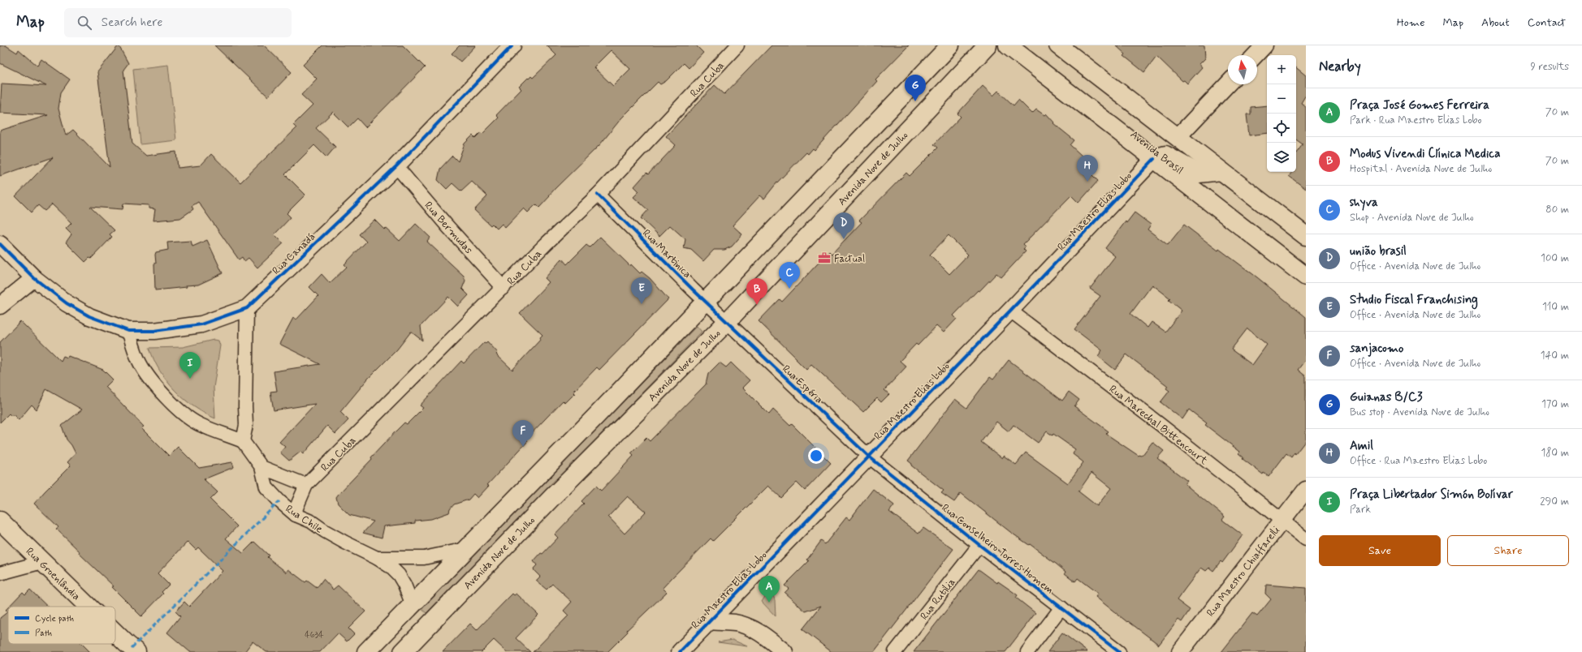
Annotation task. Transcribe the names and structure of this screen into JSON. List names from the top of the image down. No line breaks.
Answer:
{"streets":{"main road":["Avenida Brasil","Avenida Nove de Julho","Rua Groenlândia"],"street":["Rua Cuba","Rua Maestro Elias Lobo","Rua Bermudas","Rua Canadá","Rua Martinica","Rua Espéria","Rua Marechal Bittencourt","Rua Chile","Rua Conselheiro Torres Homem","Rua Maestro Chiaffarelli","Rua Rutilia"]},"crossings":[["Rua Cuba","Rua Bermudas"],["Rua Cuba","Rua Martinica"],["Rua Cuba","Rua Chile"],["Avenida Brasil","Rua Maestro Elias Lobo"],["Avenida Nove de Julho","Rua Martinica"],["Avenida Nove de Julho","Rua Espéria"],["Rua Maestro Elias Lobo","Rua Espéria"],["Rua Maestro Elias Lobo","Rua Marechal Bittencourt"],["Rua Maestro Elias Lobo","Rua Conselheiro Torres Homem"],["Rua Bermudas","Rua Canadá"],["Rua Martinica","Rua Espéria"],["Rua Espéria","Rua Conselheiro Torres Homem"],["Rua Marechal Bittencourt","Rua Maestro Chiaffarelli"],["Rua Conselheiro Torres Homem","Rua Rutilia"]],"places":{"office":["Factual"]},"house_numbers":["4634"],"legend":["Cycle path","Path"],"north":"top","page":{"header":"Map","search":"Search here","nav":["Home","Map","About","Contact"],"heading":["Nearby","9 results"],"map_buttons":["+","−"],"pins":["G","H","D","C","E","B","I","F","A"],"list":[{"mark":"A","name":"Praça José Gomes Ferreira","note":"Park · Rua Maestro Elias Lobo","value":"70 m"},{"mark":"B","name":"Modus Vivendi Clínica Medica","note":"Hospital · Avenida Nove de Julho","value":"70 m"},{"mark":"C","name":"shyva","note":"Shop · Avenida Nove de Julho","value":"80 m"},{"mark":"D","name":"união brasil","note":"Office · Avenida Nove de Julho","value":"100 m"},{"mark":"E","name":"Studio Fiscal Franchising","note":"Office · Avenida Nove de Julho","value":"110 m"},{"mark":"F","name":"sanjacomo","note":"Office · Avenida Nove de Julho","value":"140 m"},{"mark":"G","name":"Guianas B/C3","note":"Bus stop · Avenida Nove de Julho","value":"170 m"},{"mark":"H","name":"Amil","note":"Office · Rua Maestro Elias Lobo","value":"180 m"},{"mark":"I","name":"Praça Libertador Simón Bolívar","note":"Park","value":"290 m"}],"buttons":["Save","Share"]}}
